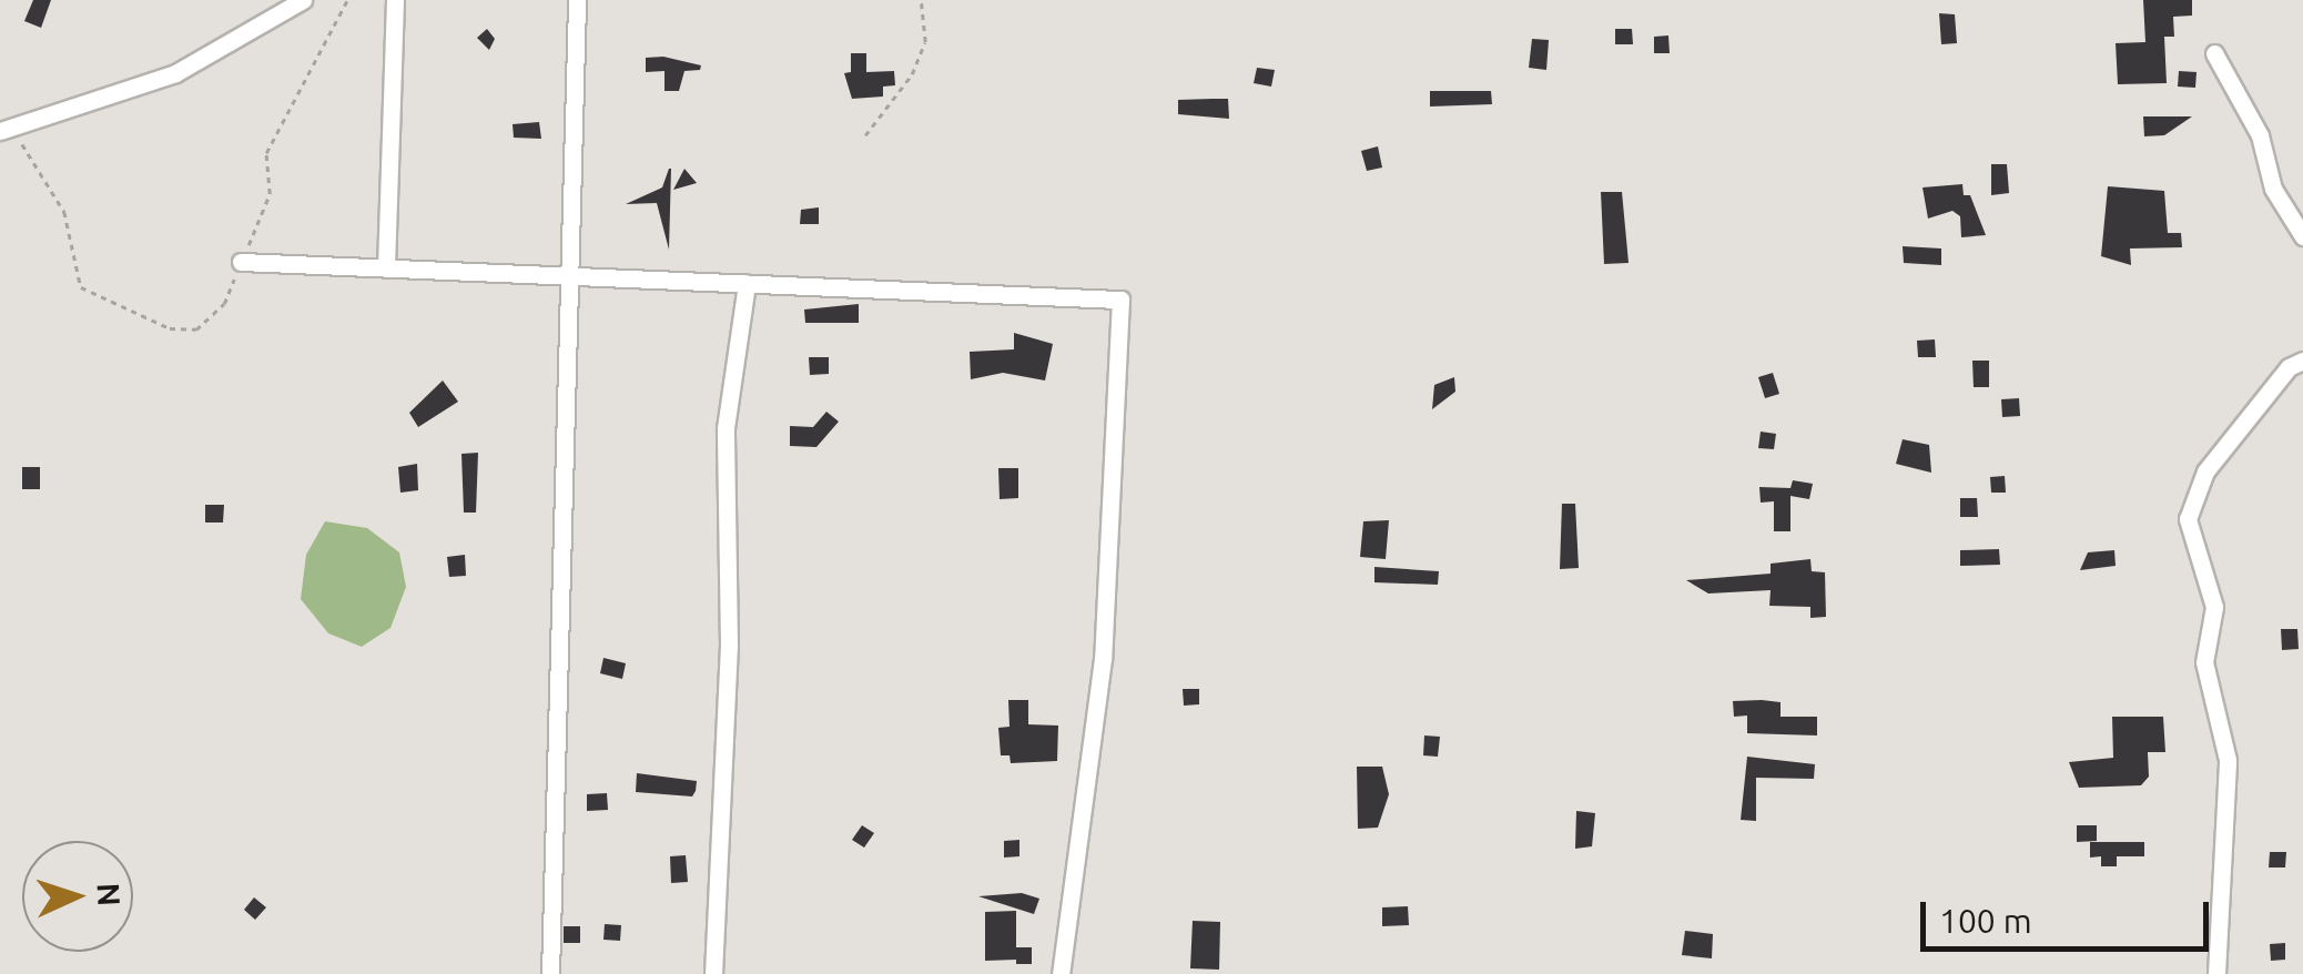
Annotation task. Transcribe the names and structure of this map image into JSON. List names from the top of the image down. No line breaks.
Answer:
{"scale_bar":"100 m","north":"right"}
